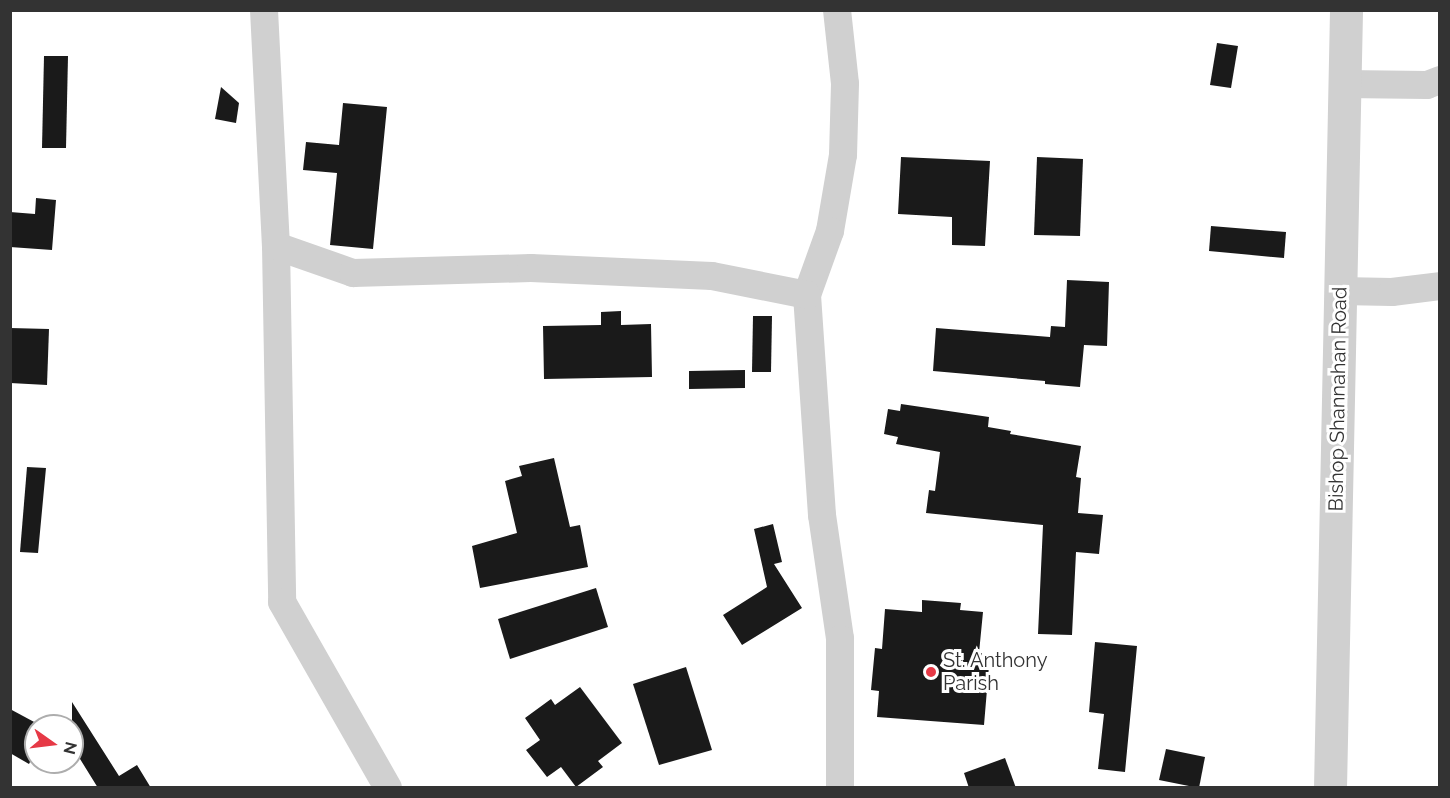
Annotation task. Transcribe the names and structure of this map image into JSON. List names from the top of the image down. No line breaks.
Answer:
{"streets":{"street":["Bishop Shannahan Road"]},"places":["St. Anthony Parish"],"north":"right"}
